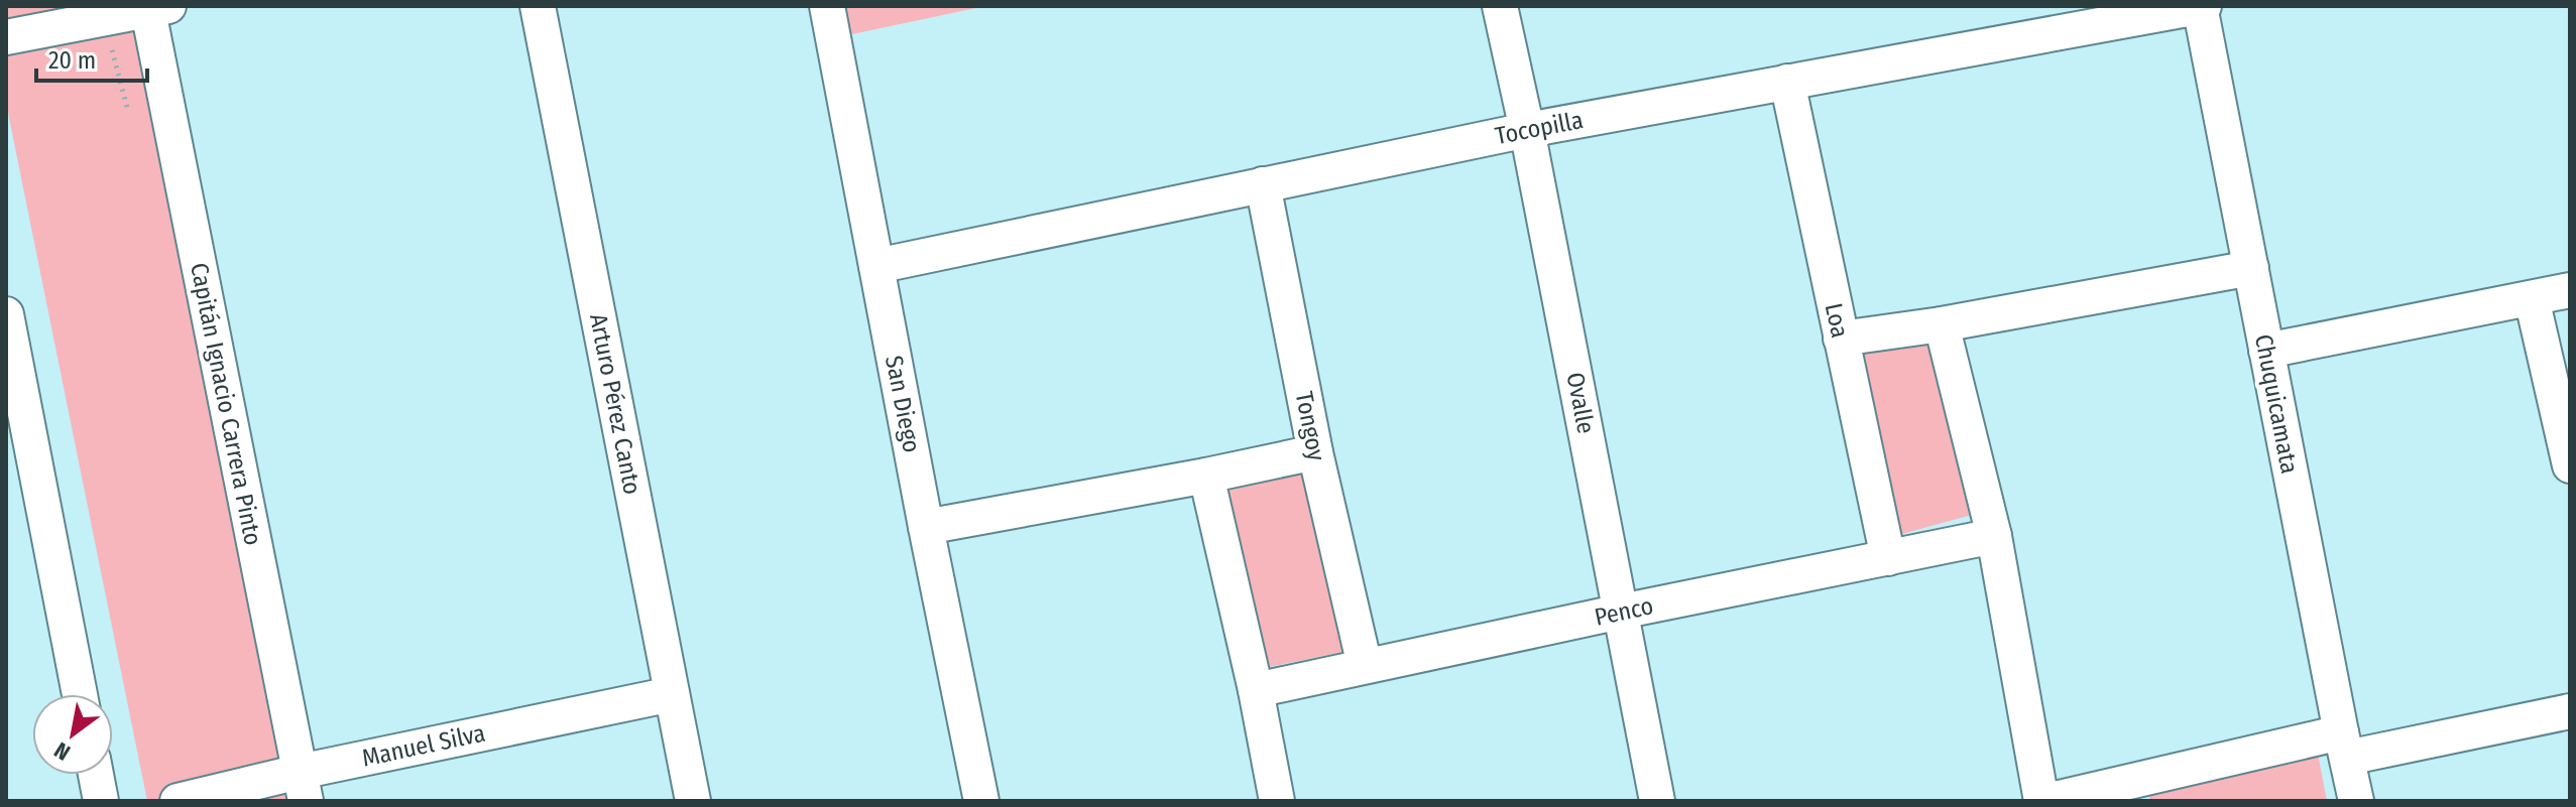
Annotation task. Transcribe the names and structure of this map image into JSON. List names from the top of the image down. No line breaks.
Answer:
{"streets":{"street":["Tocopilla","Loa","Ovalle","Capitán Ignacio Carrera Pinto","Arturo Pérez Canto","San Diego","Chuquicamata","Tongoy","Penco","Manuel Silva"]},"crossings":[["Tocopilla","Loa"],["Tocopilla","Ovalle"],["Tocopilla","San Diego"],["Tocopilla","Chuquicamata"],["Tocopilla","Tongoy"],["Loa","Penco"],["Ovalle","Penco"],["Capitán Ignacio Carrera Pinto","Manuel Silva"],["Arturo Pérez Canto","Manuel Silva"],["Tongoy","Penco"]],"scale_bar":"20 m","north":"bottom left"}
